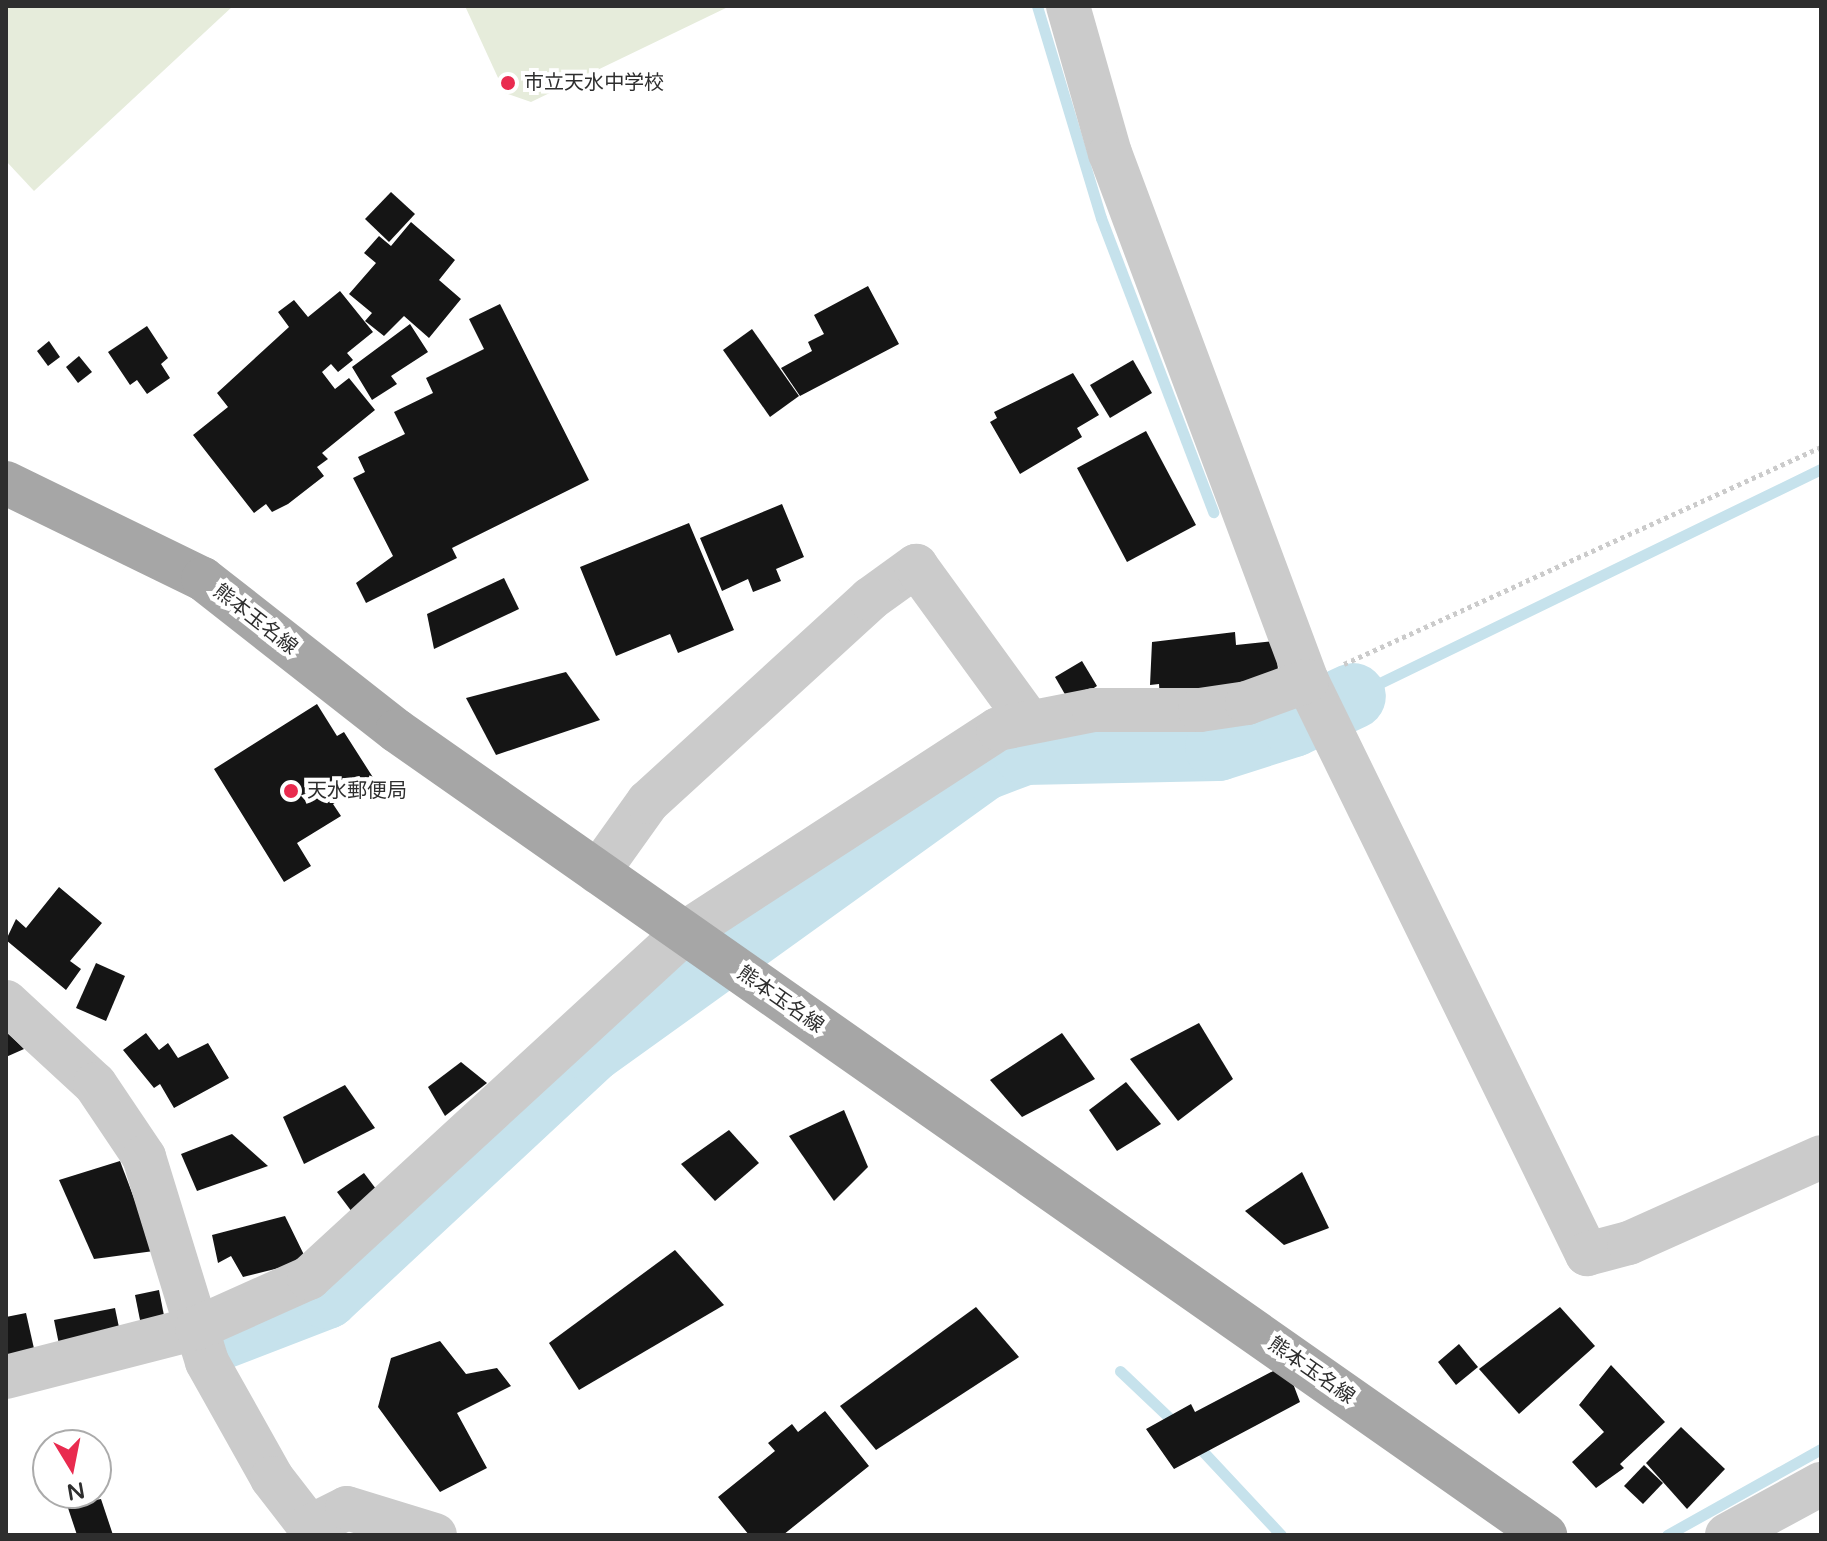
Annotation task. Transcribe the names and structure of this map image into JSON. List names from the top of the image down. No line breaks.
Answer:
{"streets":{"main road":["熊本玉名線"]},"places":["市立天水中学校","天水郵便局"],"north":"bottom"}
